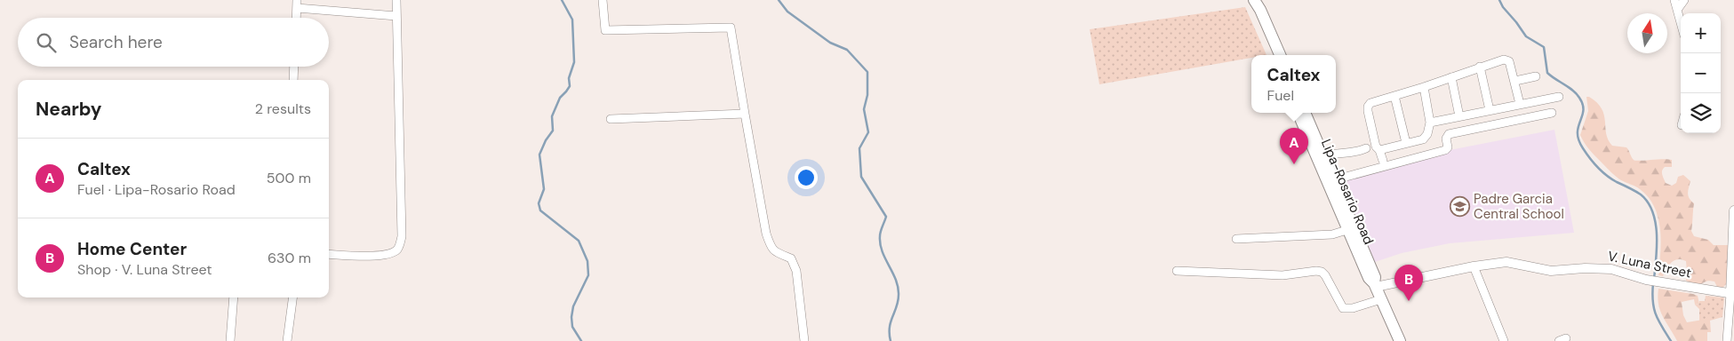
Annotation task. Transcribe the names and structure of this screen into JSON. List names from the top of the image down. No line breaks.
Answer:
{"streets":{"main road":["Lipa-Rosario Road"],"street":["V. Luna Street"]},"crossings":[["Lipa-Rosario Road","V. Luna Street"]],"places":{"school or university":["Padre Garcia Central School"]},"north":"top","page":{"map_buttons":["+","−"],"search":"Search here","popup":["Caltex","Fuel"],"heading":["Nearby","2 results"],"pins":["A","B"],"list":[{"mark":"A","name":"Caltex","note":"Fuel · Lipa-Rosario Road","value":"500 m"},{"mark":"B","name":"Home Center","note":"Shop · V. Luna Street","value":"630 m"}]}}
